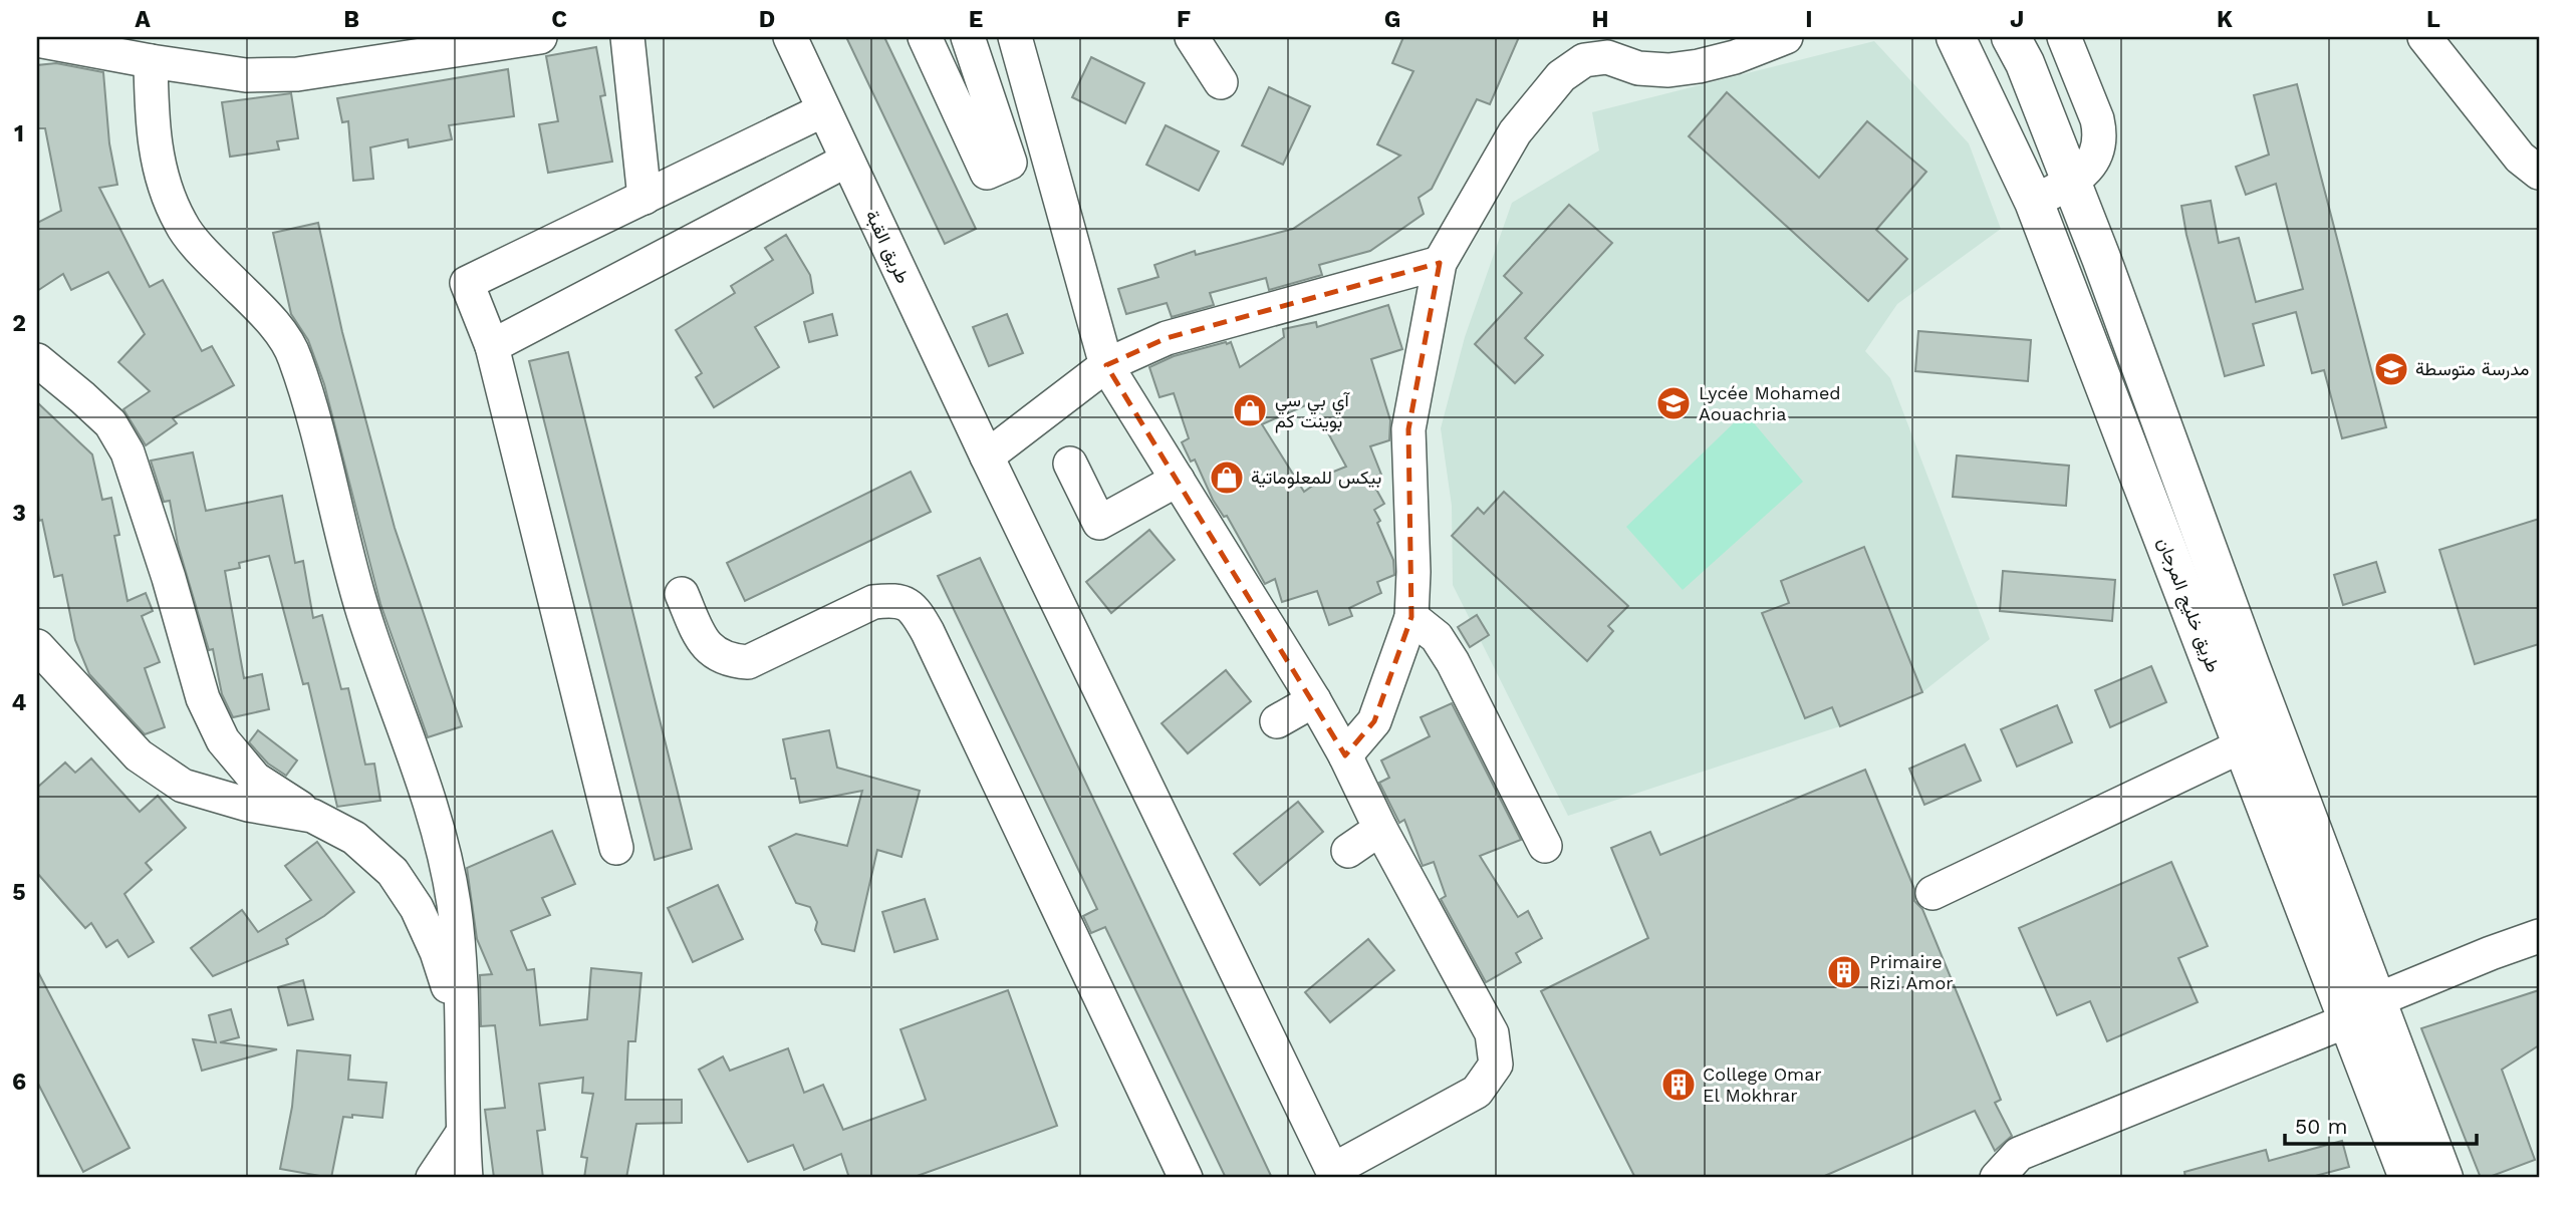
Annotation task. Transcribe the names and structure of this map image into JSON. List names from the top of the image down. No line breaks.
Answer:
{"streets":{"main road":["طريق خليج المرجان"],"street":["طريق القبة"]},"places":{"school or university":["مدرسة متوسطة","Lycée Mohamed Aouachria"],"shop":["آي بي سي بوينت كم","بيكس للمعلوماتية"],"building":["Primaire Rizi Amor","College Omar El Mokhrar"]},"scale_bar":"50 m","grid":{"columns":["A","B","C","D","E","F","G","H","I","J","K","L"],"rows":["1","2","3","4","5","6"]}}
